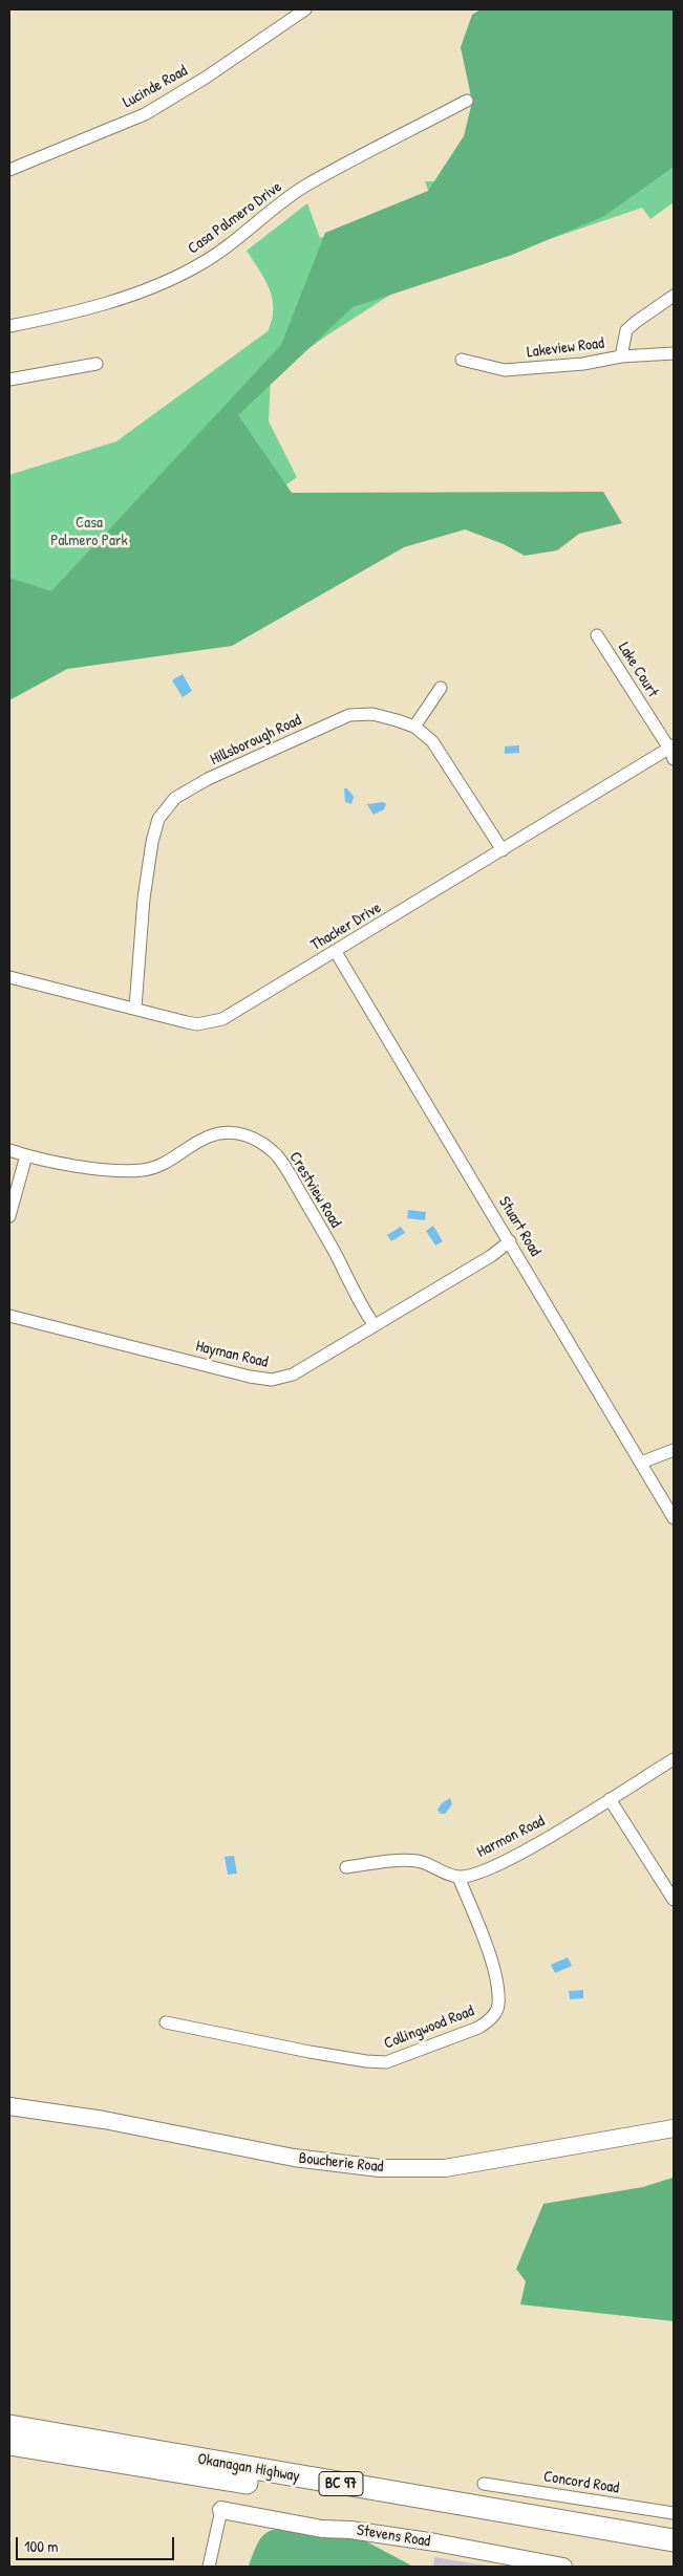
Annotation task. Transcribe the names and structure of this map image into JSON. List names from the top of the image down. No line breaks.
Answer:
{"streets":{"highway":["Okanagan Highway","BC 97"],"main road":["Boucherie Road","Stevens Road"],"street":["Lucinde Road","Casa Palmero Drive","Lakeview Road","Lake Court","Hillsborough Road","Thacker Drive","Crestview Road","Stuart Road","Hayman Road","Harmon Road","Collingwood Road","Concord Road"]},"crossings":[["Lake Court","Thacker Drive"],["Hillsborough Road","Thacker Drive"],["Thacker Drive","Stuart Road"],["Crestview Road","Hayman Road"],["Stuart Road","Hayman Road"],["Harmon Road","Collingwood Road"]],"parks":["Casa Palmero Park"],"scale_bar":"100 m"}
